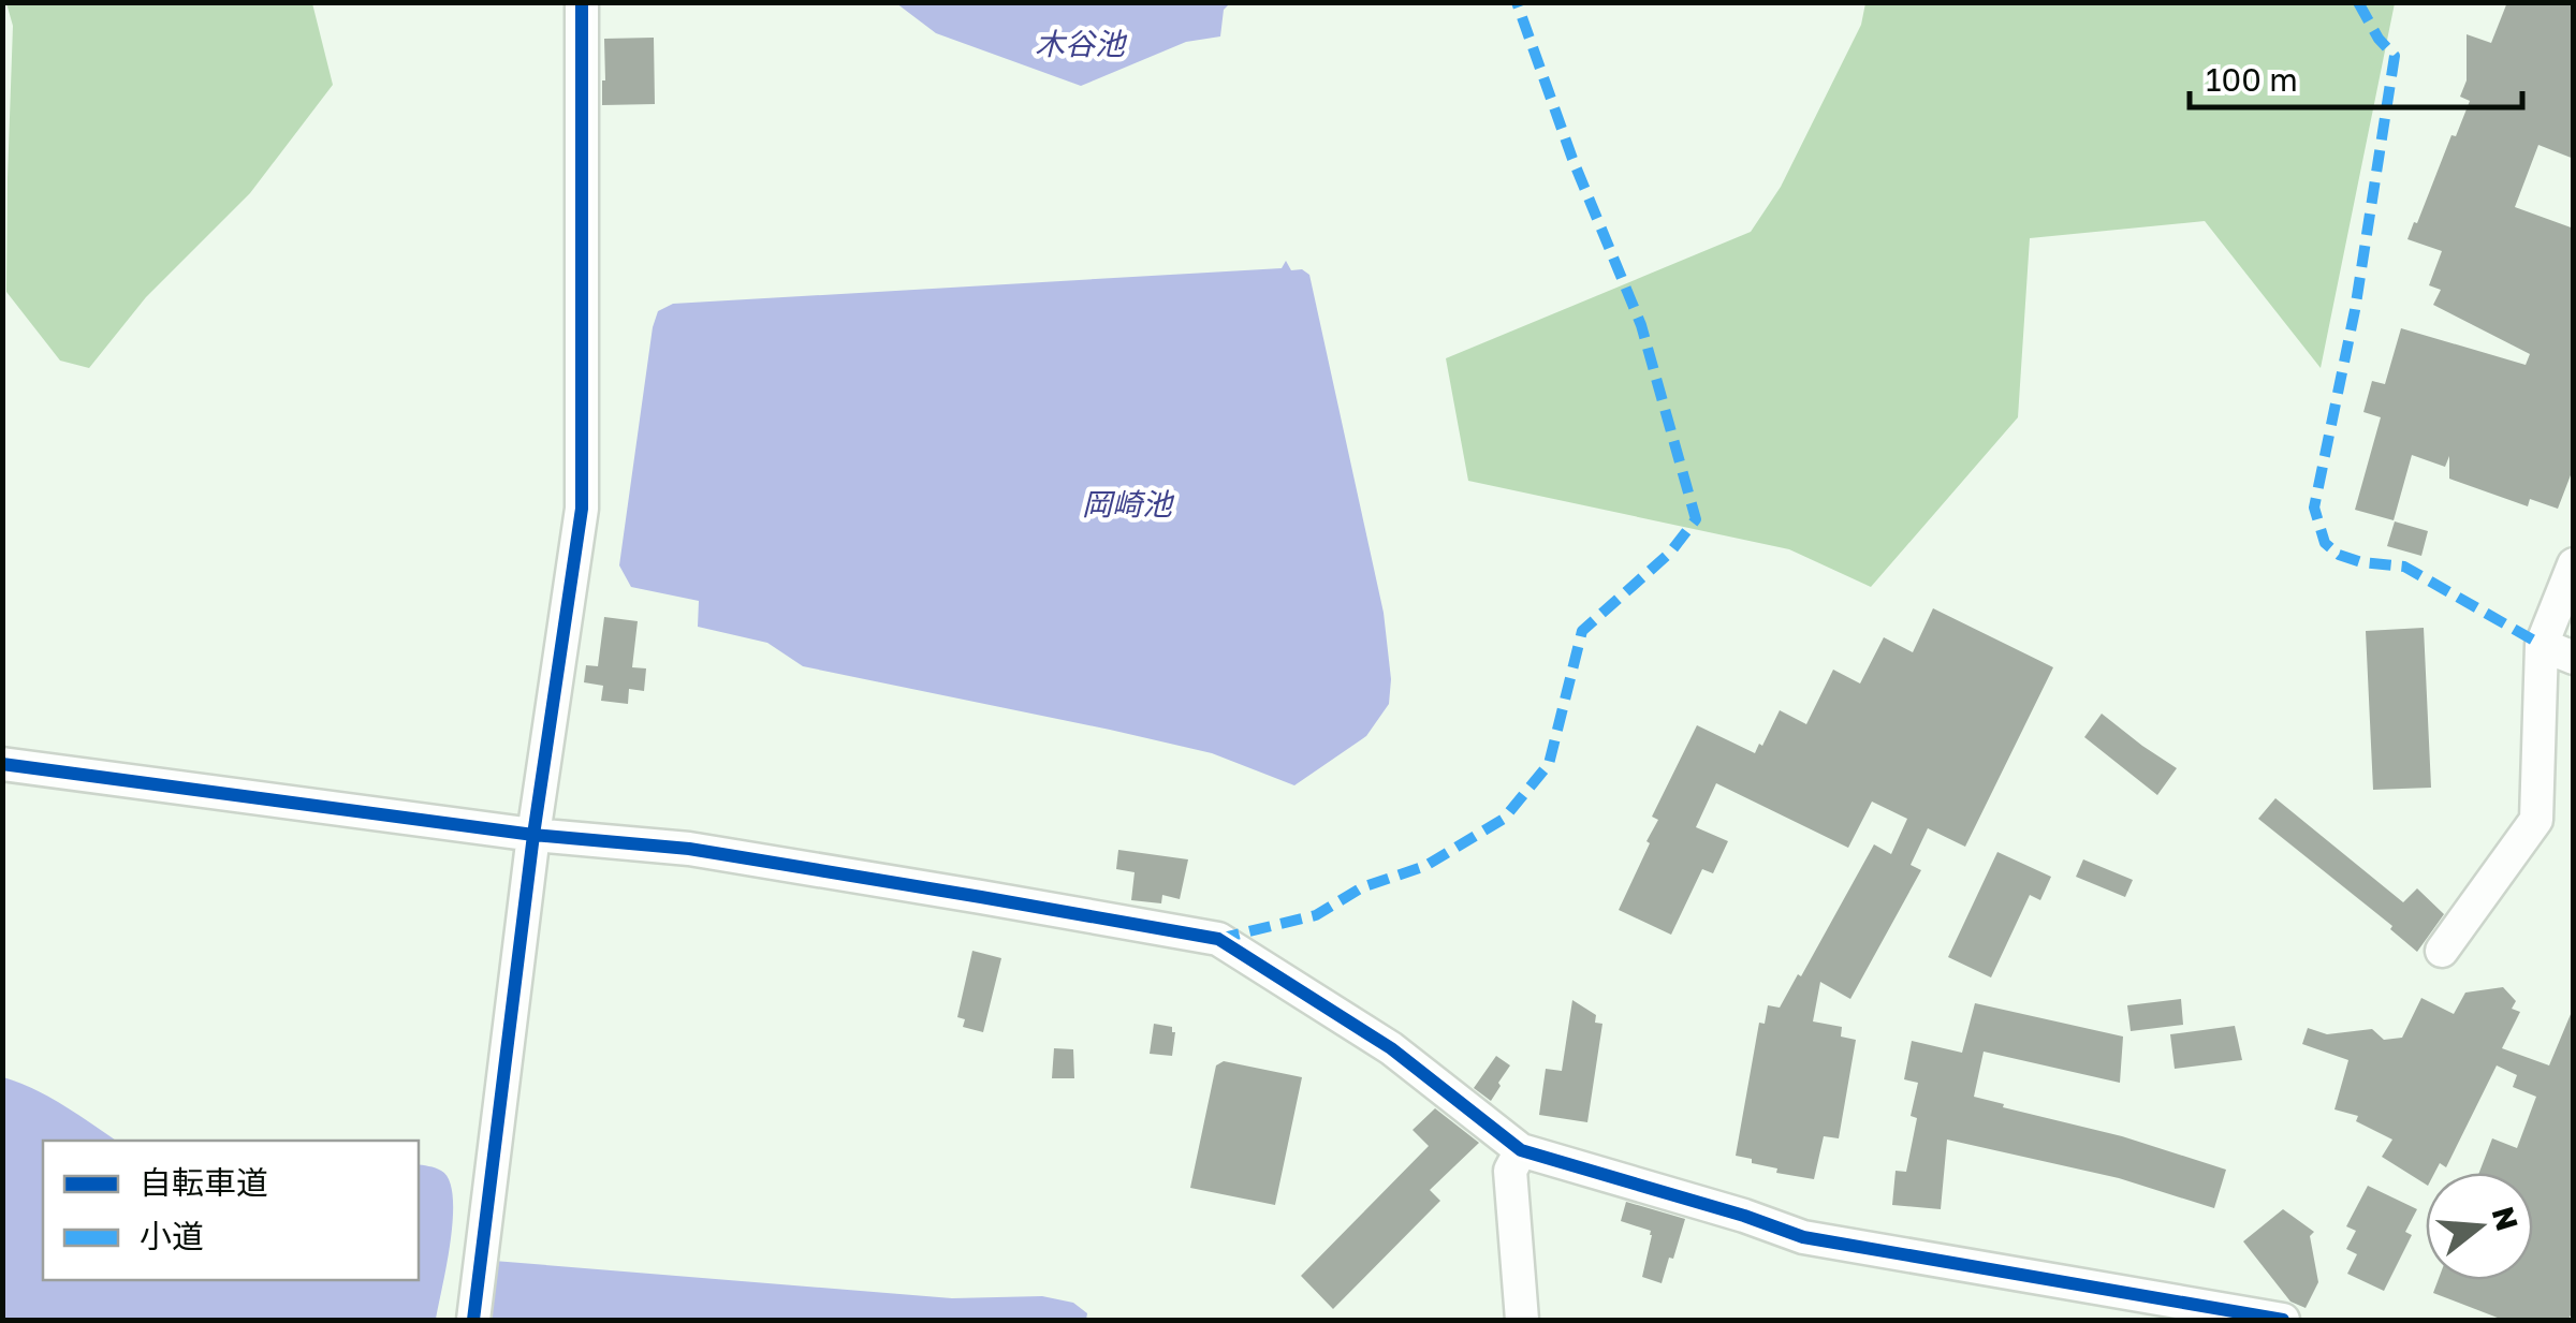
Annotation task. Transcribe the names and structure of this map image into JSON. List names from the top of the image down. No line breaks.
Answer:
{"water":["木谷池","岡崎池"],"legend":["自転車道","小道"],"scale_bar":"100 m","north":"right"}
